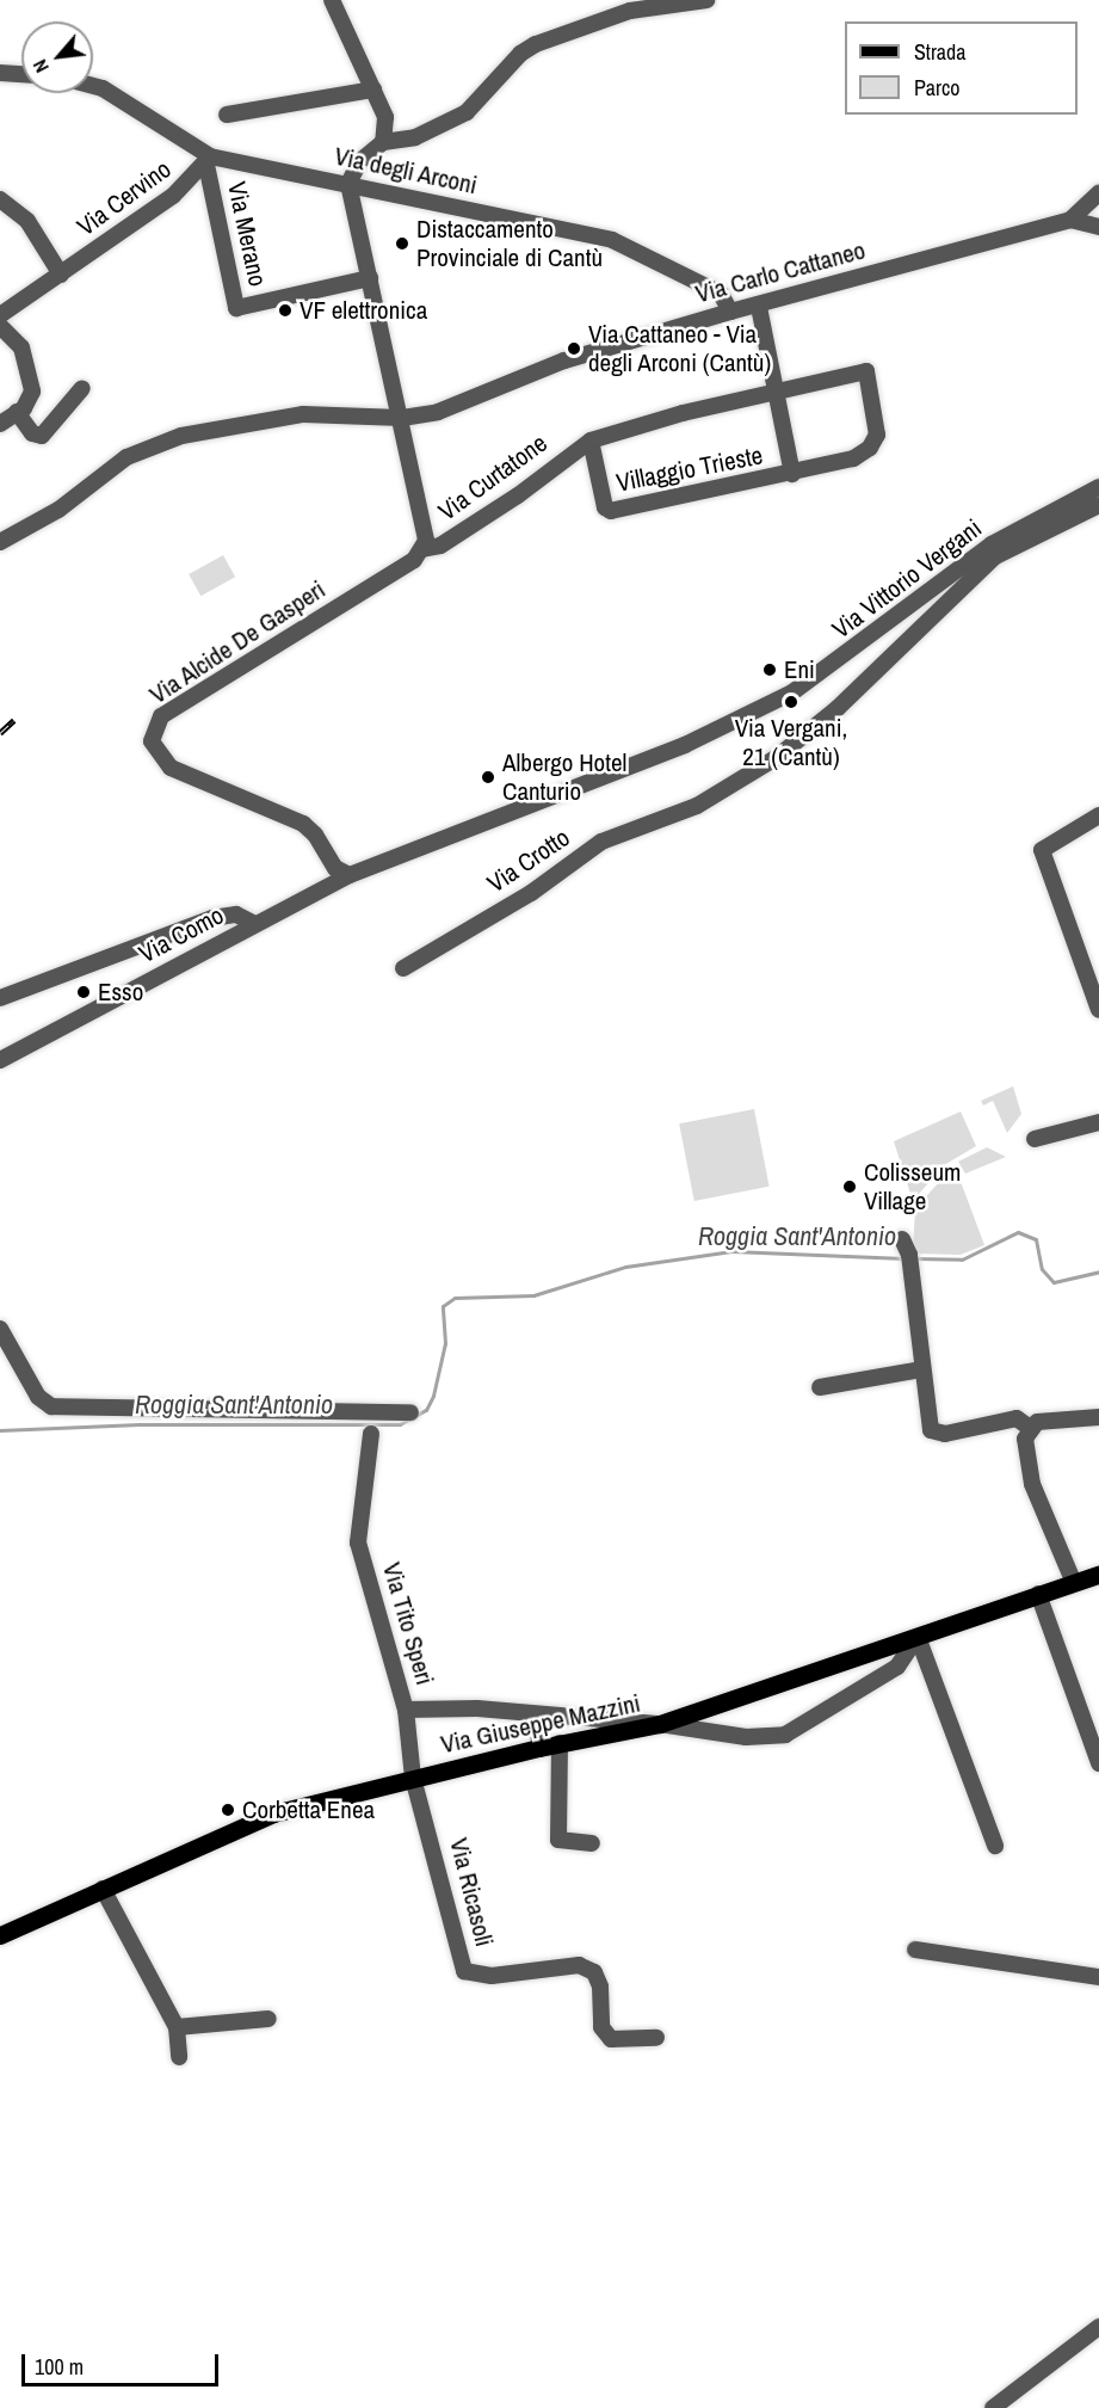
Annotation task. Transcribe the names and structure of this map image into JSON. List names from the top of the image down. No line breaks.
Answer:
{"streets":{"main road":["Via Giuseppe Mazzini"],"street":["Via degli Arconi","Via Cervino","Via Merano","Via Carlo Cattaneo","Villaggio Trieste","Via Curtatone","Via Vittorio Vergani","Via Alcide De Gasperi","Via Crotto","Via Como","Via Tito Speri","Via Ricasoli"]},"crossings":[["Via degli Arconi","Via Cervino"],["Via degli Arconi","Via Merano"],["Via degli Arconi","Via Carlo Cattaneo"],["Via Cervino","Via Merano"],["Villaggio Trieste","Via Curtatone"],["Via Curtatone","Via Alcide De Gasperi"],["Via Vittorio Vergani","Via Alcide De Gasperi"],["Via Vittorio Vergani","Via Como"],["Via Alcide De Gasperi","Via Como"],["Via Tito Speri","Via Giuseppe Mazzini"],["Via Tito Speri","Via Ricasoli"],["Via Giuseppe Mazzini","Via Ricasoli"]],"water":["Roggia Sant'Antonio"],"places":["Distaccamento Provinciale di Cantù","VF elettronica","Via Cattaneo - Via degli Arconi (Cantù)","Eni","Via Vergani, 21 (Cantù)","Albergo Hotel Canturio","Esso","Colisseum Village","Corbetta Enea"],"legend":["Strada","Parco"],"scale_bar":"100 m","north":"bottom left"}
